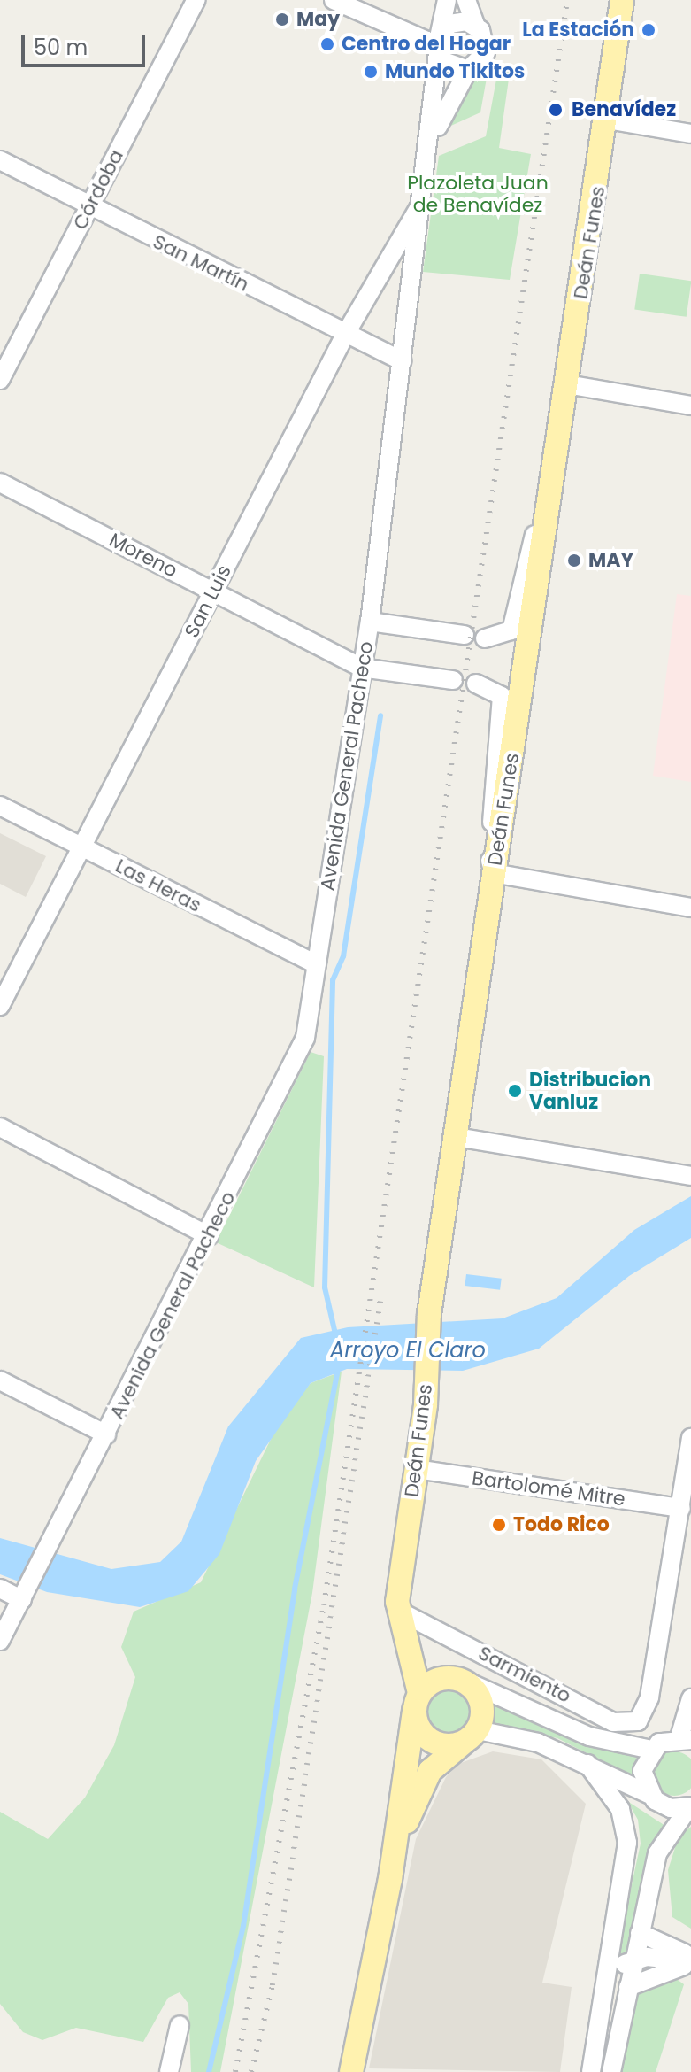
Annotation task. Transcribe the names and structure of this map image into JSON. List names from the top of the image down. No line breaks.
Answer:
{"streets":{"main road":["Deán Funes"],"street":["Córdoba","San Martín","Moreno","San Luis","Avenida General Pacheco","Las Heras","Bartolomé Mitre","Sarmiento"]},"crossings":[["Córdoba","San Martín"],["Deán Funes","Bartolomé Mitre"],["Deán Funes","Sarmiento"],["San Martín","San Luis"],["San Martín","Avenida General Pacheco"],["Moreno","San Luis"],["Moreno","Avenida General Pacheco"],["San Luis","Avenida General Pacheco"],["San Luis","Las Heras"],["Avenida General Pacheco","Las Heras"],["Bartolomé Mitre","Sarmiento"]],"water":["Arroyo El Claro"],"parks":["Plazoleta Juan de Benavídez"],"places":["May","La Estación","Centro del Hogar","Mundo Tikitos","Benavídez","MAY","Distribucion Vanluz","Todo Rico"],"scale_bar":"50 m"}
